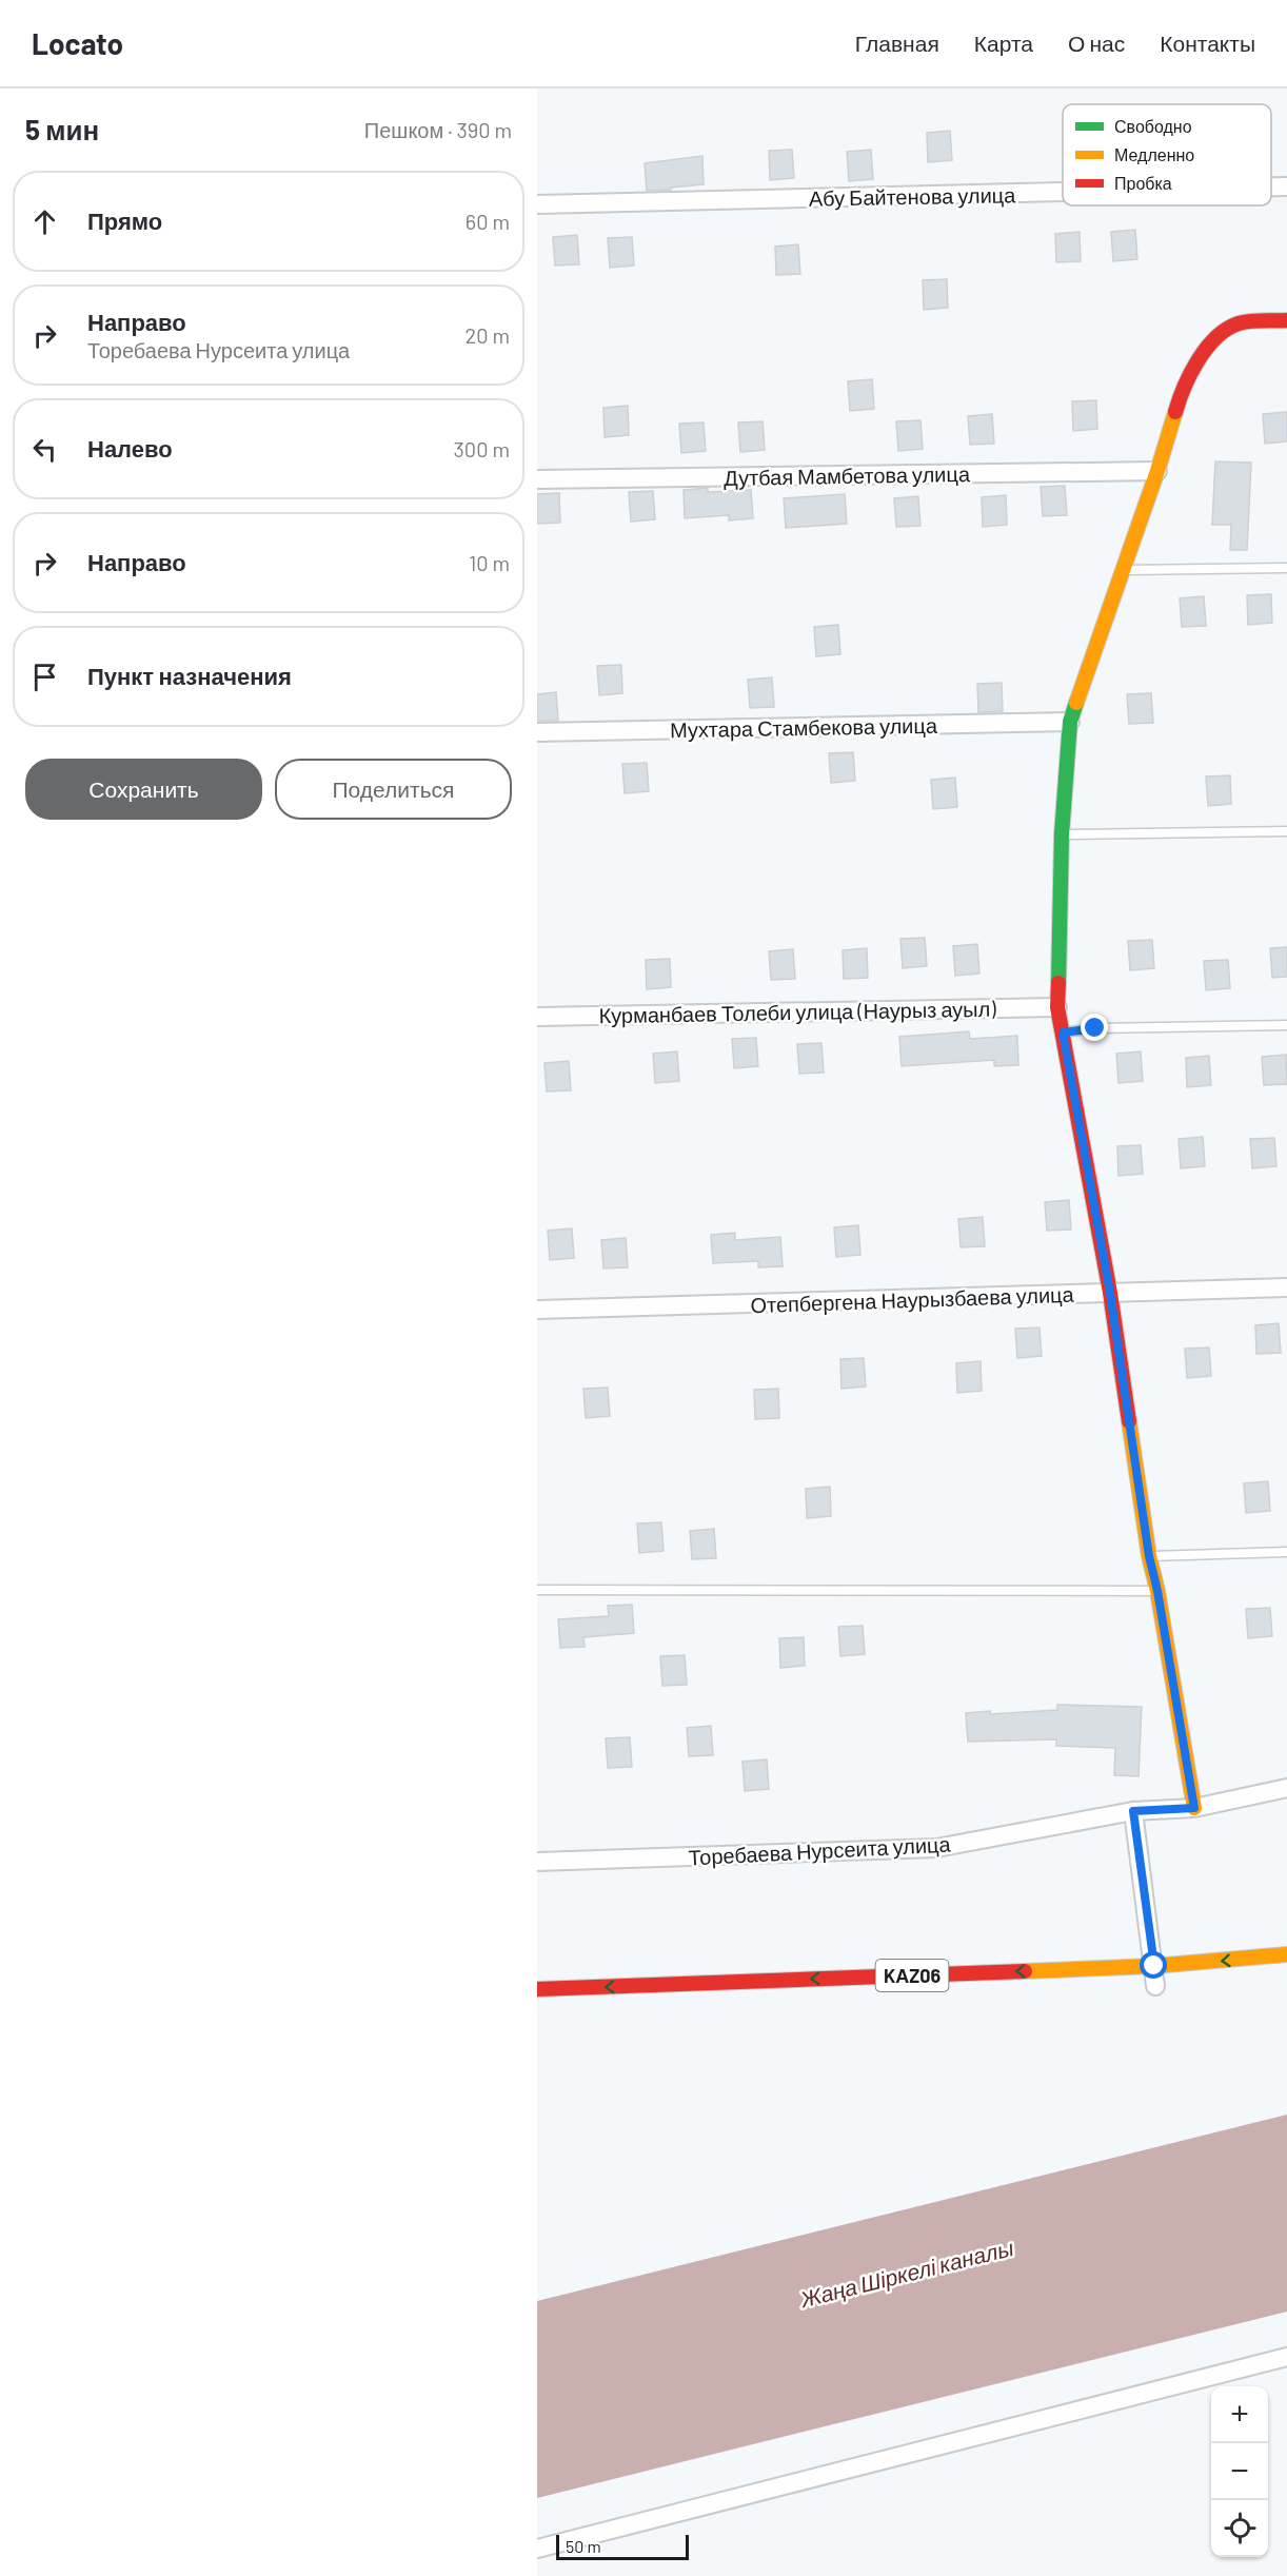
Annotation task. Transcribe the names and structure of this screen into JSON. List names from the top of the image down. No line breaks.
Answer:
{"streets":{"main road":["KАZ06"],"street":["Абу Байтенова улица","Дутбая Мамбетова улица","Мухтара Стамбекова улица","Курманбаев Толеби улица (Наурыз ауыл)","Отепбергена Наурызбаева улица","Торебаева Нурсеита улица"]},"water":["Жаңа Шіркелі каналы"],"legend":["Свободно","Медленно","Пробка"],"scale_bar":"50 m","page":{"header":"Locato","nav":["Главная","Карта","О нас","Контакты"],"heading":["5 мин","Пешком · 390 m"],"list":[["Прямо","60 m"],["Направо","Торебаева Нурсеита улица","20 m"],["Налево","300 m"],["Направо","10 m"],"Пункт назначения"],"buttons":["Сохранить","Поделиться"],"map_buttons":["+","−"],"scale":"50 m"}}
